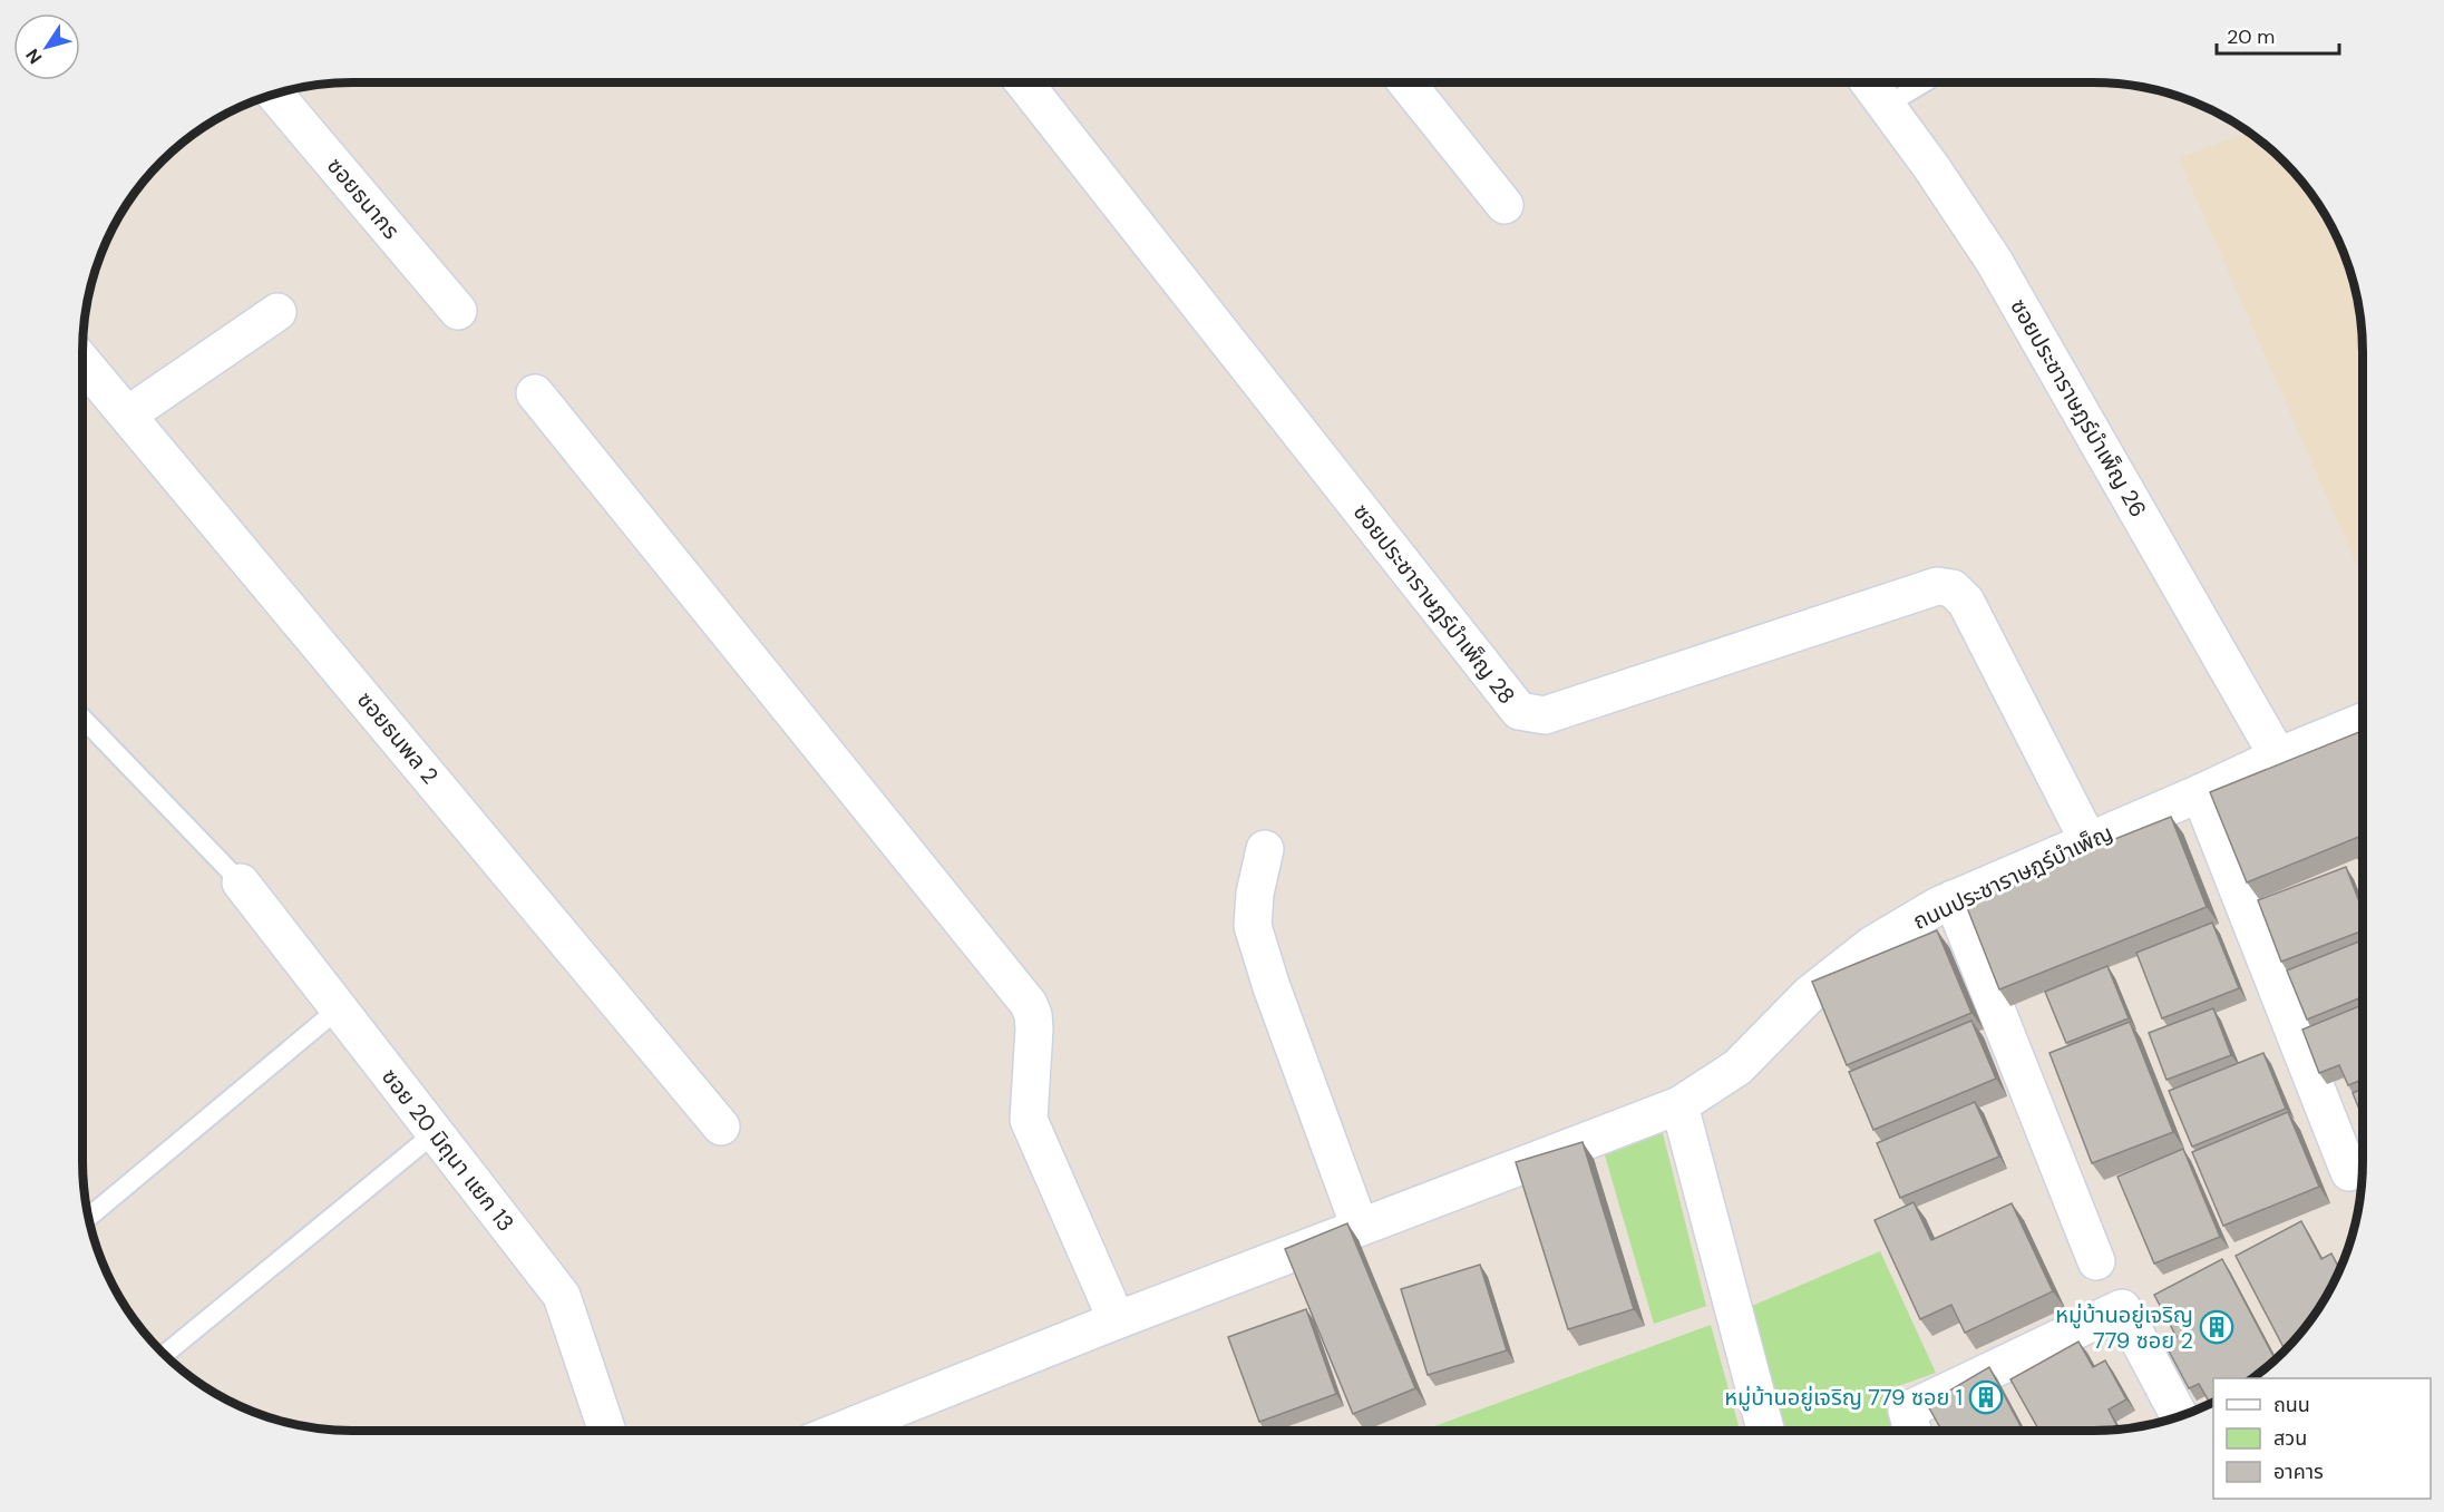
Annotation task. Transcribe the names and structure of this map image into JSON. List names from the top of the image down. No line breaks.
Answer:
{"streets":{"street":["ซอยธนากร","ซอยประชาราษฎร์บำเพ็ญ 26","ซอยประชาราษฎร์บำเพ็ญ 28","ซอยธนพล 2","ถนนประชาราษฎร์บำเพ็ญ","ซอย 20 มิถุนา แยก 13"]},"crossings":[["ซอยประชาราษฎร์บำเพ็ญ 26","ถนนประชาราษฎร์บำเพ็ญ"],["ซอยประชาราษฎร์บำเพ็ญ 28","ถนนประชาราษฎร์บำเพ็ญ"]],"places":{"building":["หมู่บ้านอยู่เจริญ 779 ซอย 2","หมู่บ้านอยู่เจริญ 779 ซอย 1"]},"legend":["ถนน","สวน","อาคาร"],"scale_bar":"20 m","north":"bottom left"}
